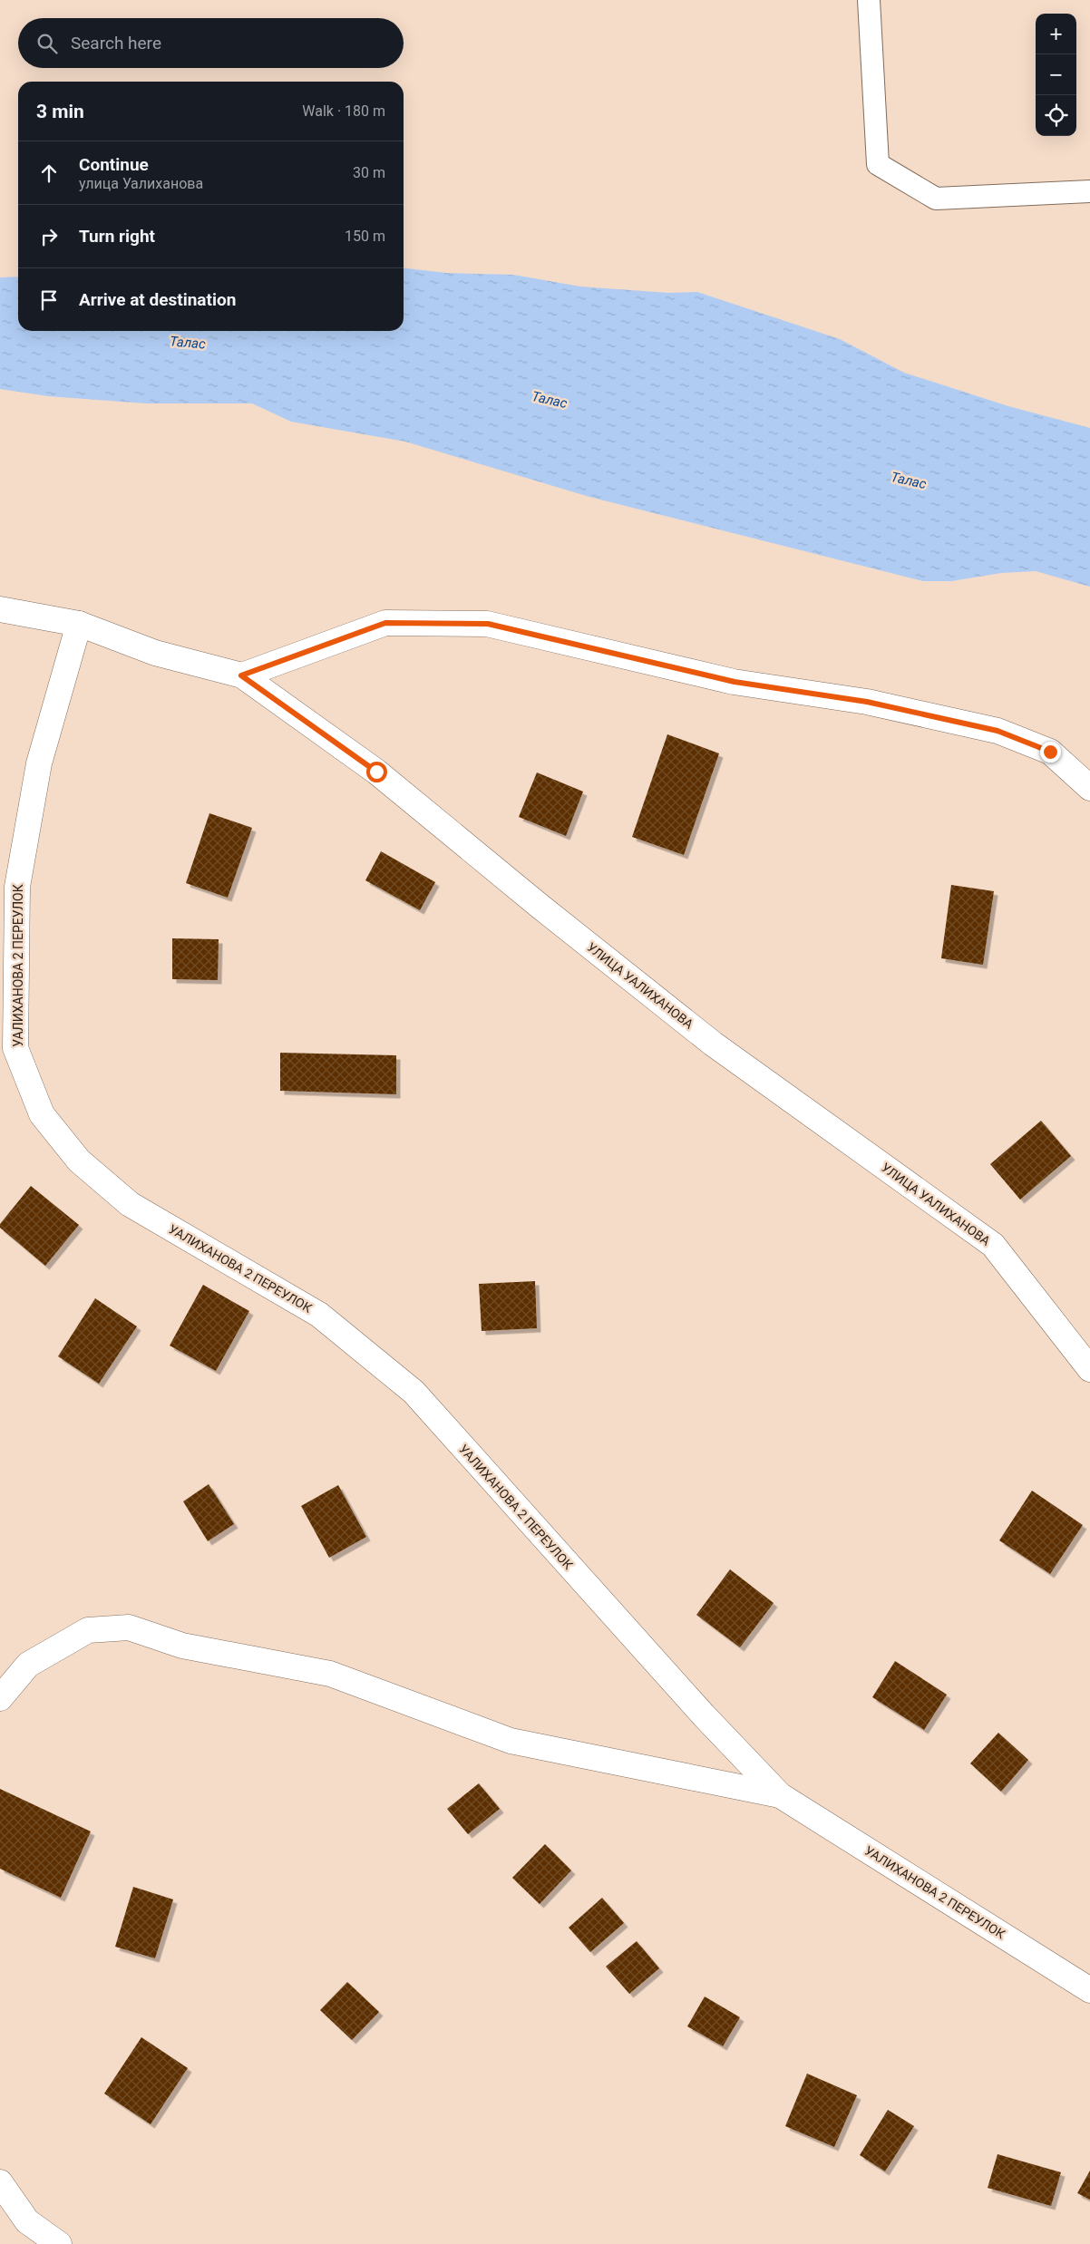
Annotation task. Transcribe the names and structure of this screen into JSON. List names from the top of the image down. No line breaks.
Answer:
{"streets":{"street":["УАЛИХАНОВА 2 ПЕРЕУЛОК","УЛИЦА УАЛИХАНОВА"]},"crossings":[["УАЛИХАНОВА 2 ПЕРЕУЛОК","УЛИЦА УАЛИХАНОВА"]],"water":["Талас"],"page":{"map_buttons":["+","−"],"search":"Search here","heading":["3 min","Walk · 180 m"],"list":[["Continue","улица Уалиханова","30 m"],["Turn right","150 m"],"Arrive at destination"]}}
